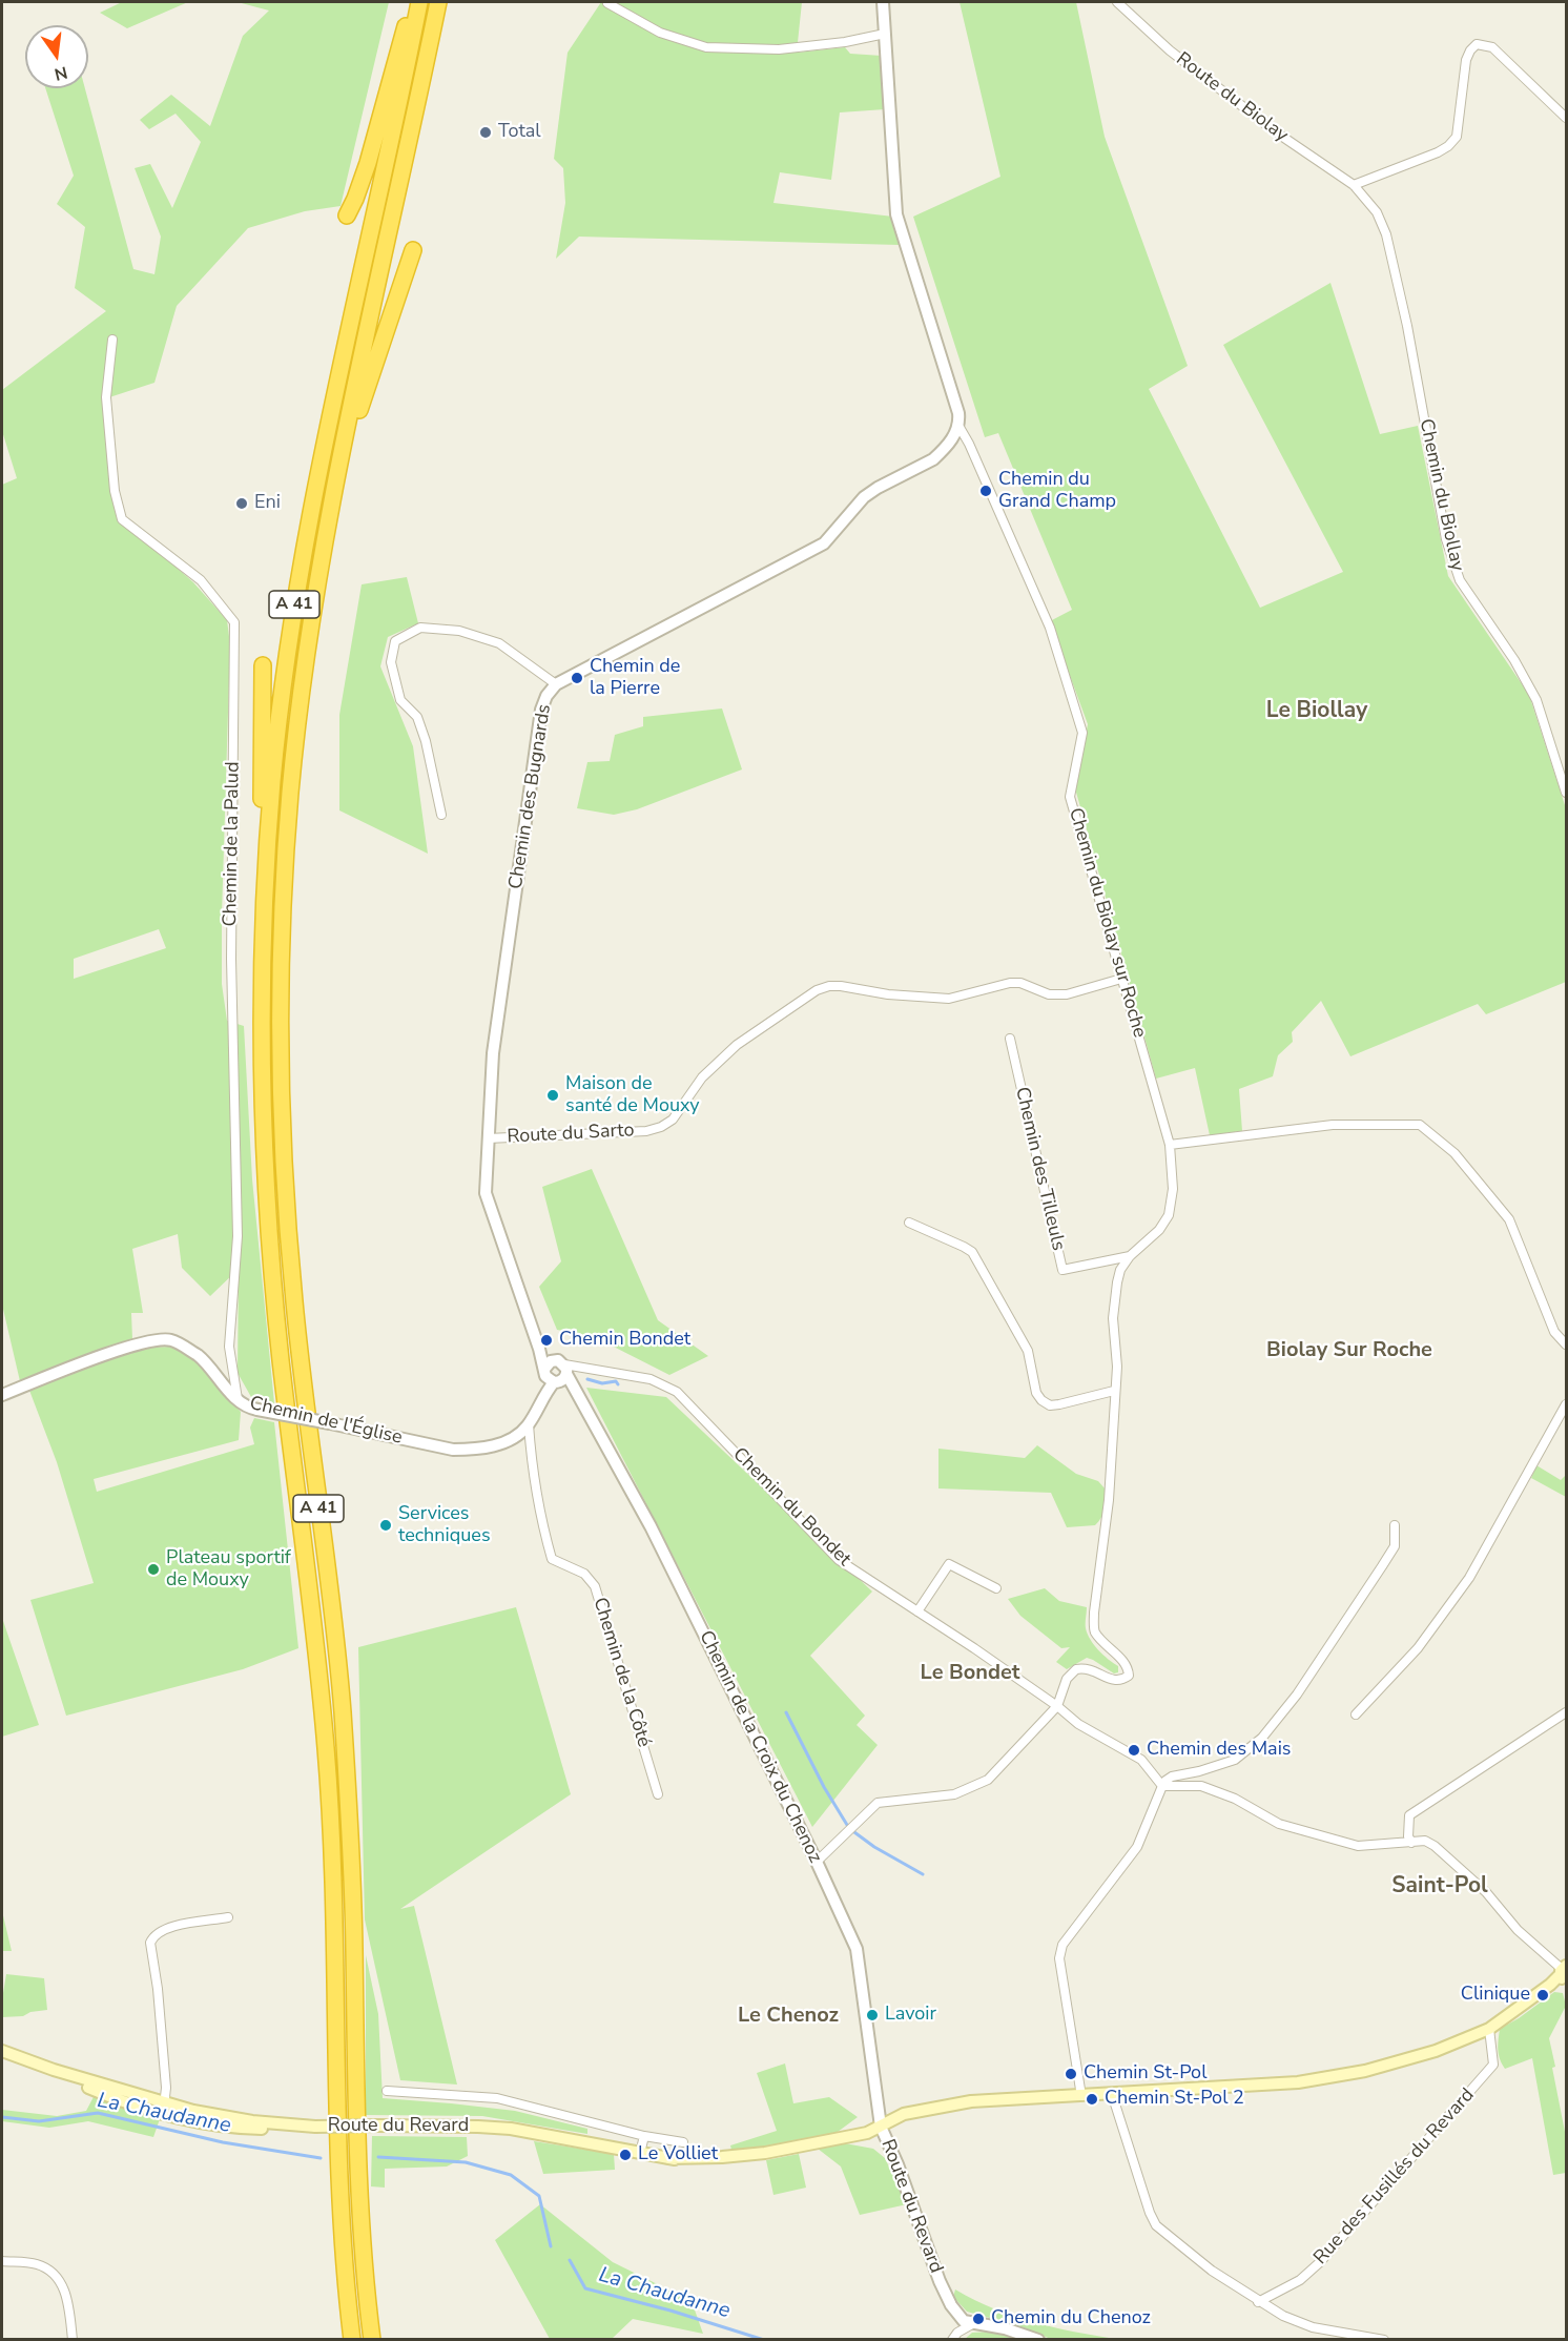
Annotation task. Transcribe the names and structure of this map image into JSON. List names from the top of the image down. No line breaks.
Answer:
{"streets":{"highway":["A 41"],"main road":["Route du Revard"],"street":["Route du Biolay","Chemin du Biollay","Chemin des Bugnards","Chemin de la Palud","Chemin du Biolay sur Roche","Route du Sarto","Chemin des Tilleuls","Chemin de l'Église","Chemin du Bondet","Chemin de la Côté","Chemin de la Croix du Chenoz","Rue des Fusillés du Revard"]},"crossings":[["Route du Biolay","Chemin du Biollay"],["Chemin des Bugnards","Chemin du Biolay sur Roche"],["Chemin des Bugnards","Route du Sarto"],["Chemin des Bugnards","Chemin de l'Église"],["Chemin des Bugnards","Chemin du Bondet"],["Chemin des Bugnards","Chemin de la Croix du Chenoz"],["Chemin de la Palud","Chemin de l'Église"],["Chemin du Biolay sur Roche","Route du Sarto"],["Chemin du Biolay sur Roche","Chemin des Tilleuls"],["Chemin de l'Église","Chemin du Bondet"],["Chemin de l'Église","Chemin de la Côté"],["Chemin de l'Église","Chemin de la Croix du Chenoz"],["Chemin du Bondet","Chemin de la Croix du Chenoz"],["Chemin de la Croix du Chenoz","Route du Revard"]],"districts":["Le Biollay","Biolay Sur Roche","Le Bondet","Saint-Pol","Le Chenoz"],"water":["La Chaudanne"],"places":["Total","Chemin du Grand Champ","Eni","Chemin de la Pierre","Maison de santé de Mouxy","Chemin Bondet","Services techniques","Plateau sportif de Mouxy","Chemin des Mais","Clinique","Lavoir","Chemin St-Pol","Chemin St-Pol 2","Le Volliet","Chemin du Chenoz"],"north":"bottom"}
